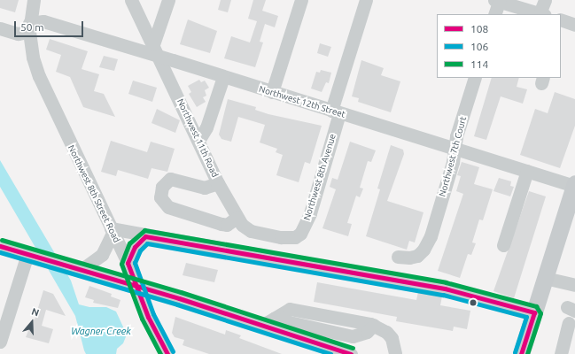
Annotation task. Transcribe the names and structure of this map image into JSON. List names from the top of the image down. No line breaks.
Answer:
{"streets":{"street":["Northwest 12th Street","Northwest 11th Road","Northwest 7th Court","Northwest 8th Avenue","Northwest 8th Street Road"]},"crossings":[["Northwest 12th Street","Northwest 11th Road"],["Northwest 12th Street","Northwest 7th Court"],["Northwest 12th Street","Northwest 8th Avenue"],["Northwest 12th Street","Northwest 8th Street Road"],["Northwest 11th Road","Northwest 8th Avenue"]],"water":["Wagner Creek"],"lines":["transit line 114","transit line 108","transit line 106"],"legend":["108","106","114"],"scale_bar":"50 m","north":"top"}
